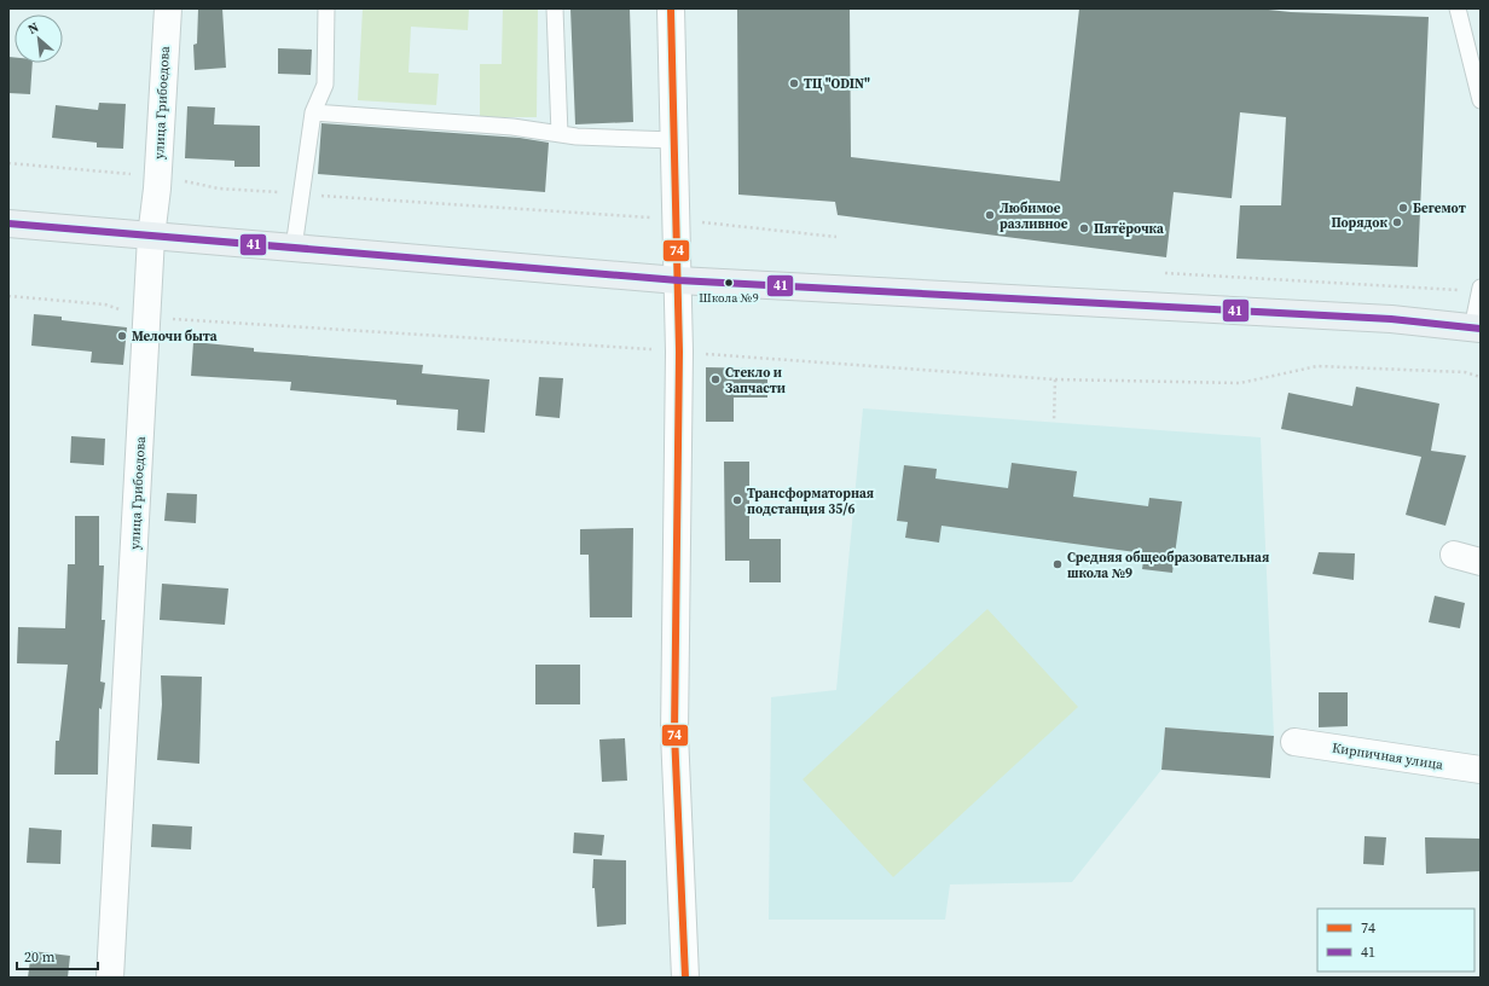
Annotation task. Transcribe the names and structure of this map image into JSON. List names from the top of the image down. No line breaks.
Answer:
{"streets":{"street":["улица Грибоедова","Кирпичная улица"]},"places":["ТЦ \"ODIN\"","Бегемот","Любимое разливное","Порядок","Пятёрочка","Школа №9","Мелочи быта","Стекло и Запчасти","Трансформаторная подстанция 35/6","Средняя общеобразовательная школа №9"],"lines":["transit line 74","transit line 41"],"legend":["74","41"],"scale_bar":"20 m","north":"top left"}
